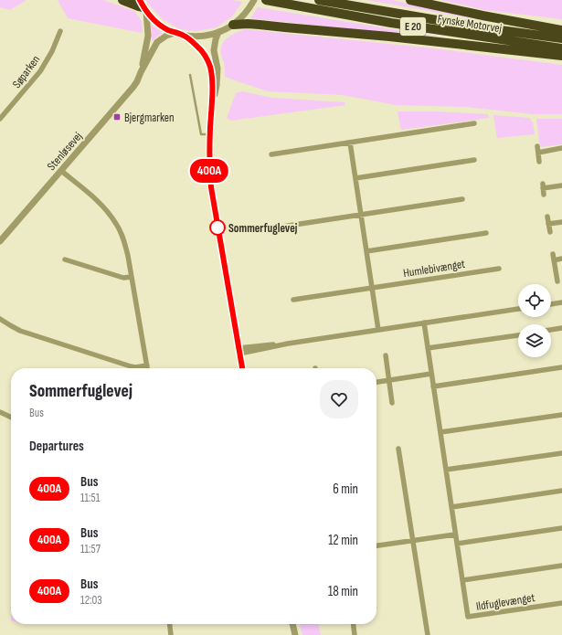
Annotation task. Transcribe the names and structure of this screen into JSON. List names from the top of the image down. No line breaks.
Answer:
{"streets":{"highway":["Fynske Motorvej","E 20"],"street":["Søparken","Stenløsevej","Humlebivænget","Ildfuglevænget"]},"places":{"transit":["Bjergmarken"],"other":["Sommerfuglevej"]},"lines":["bus line 400A"],"page":{"on_map":"400A","heading":[["Sommerfuglevej","Bus"],"Departures"],"list":[{"mark":"400A","name":"Bus","note":"11:51","value":"6 min"},{"mark":"400A","name":"Bus","note":"11:57","value":"12 min"},{"mark":"400A","name":"Bus","note":"12:03","value":"18 min"}]}}
